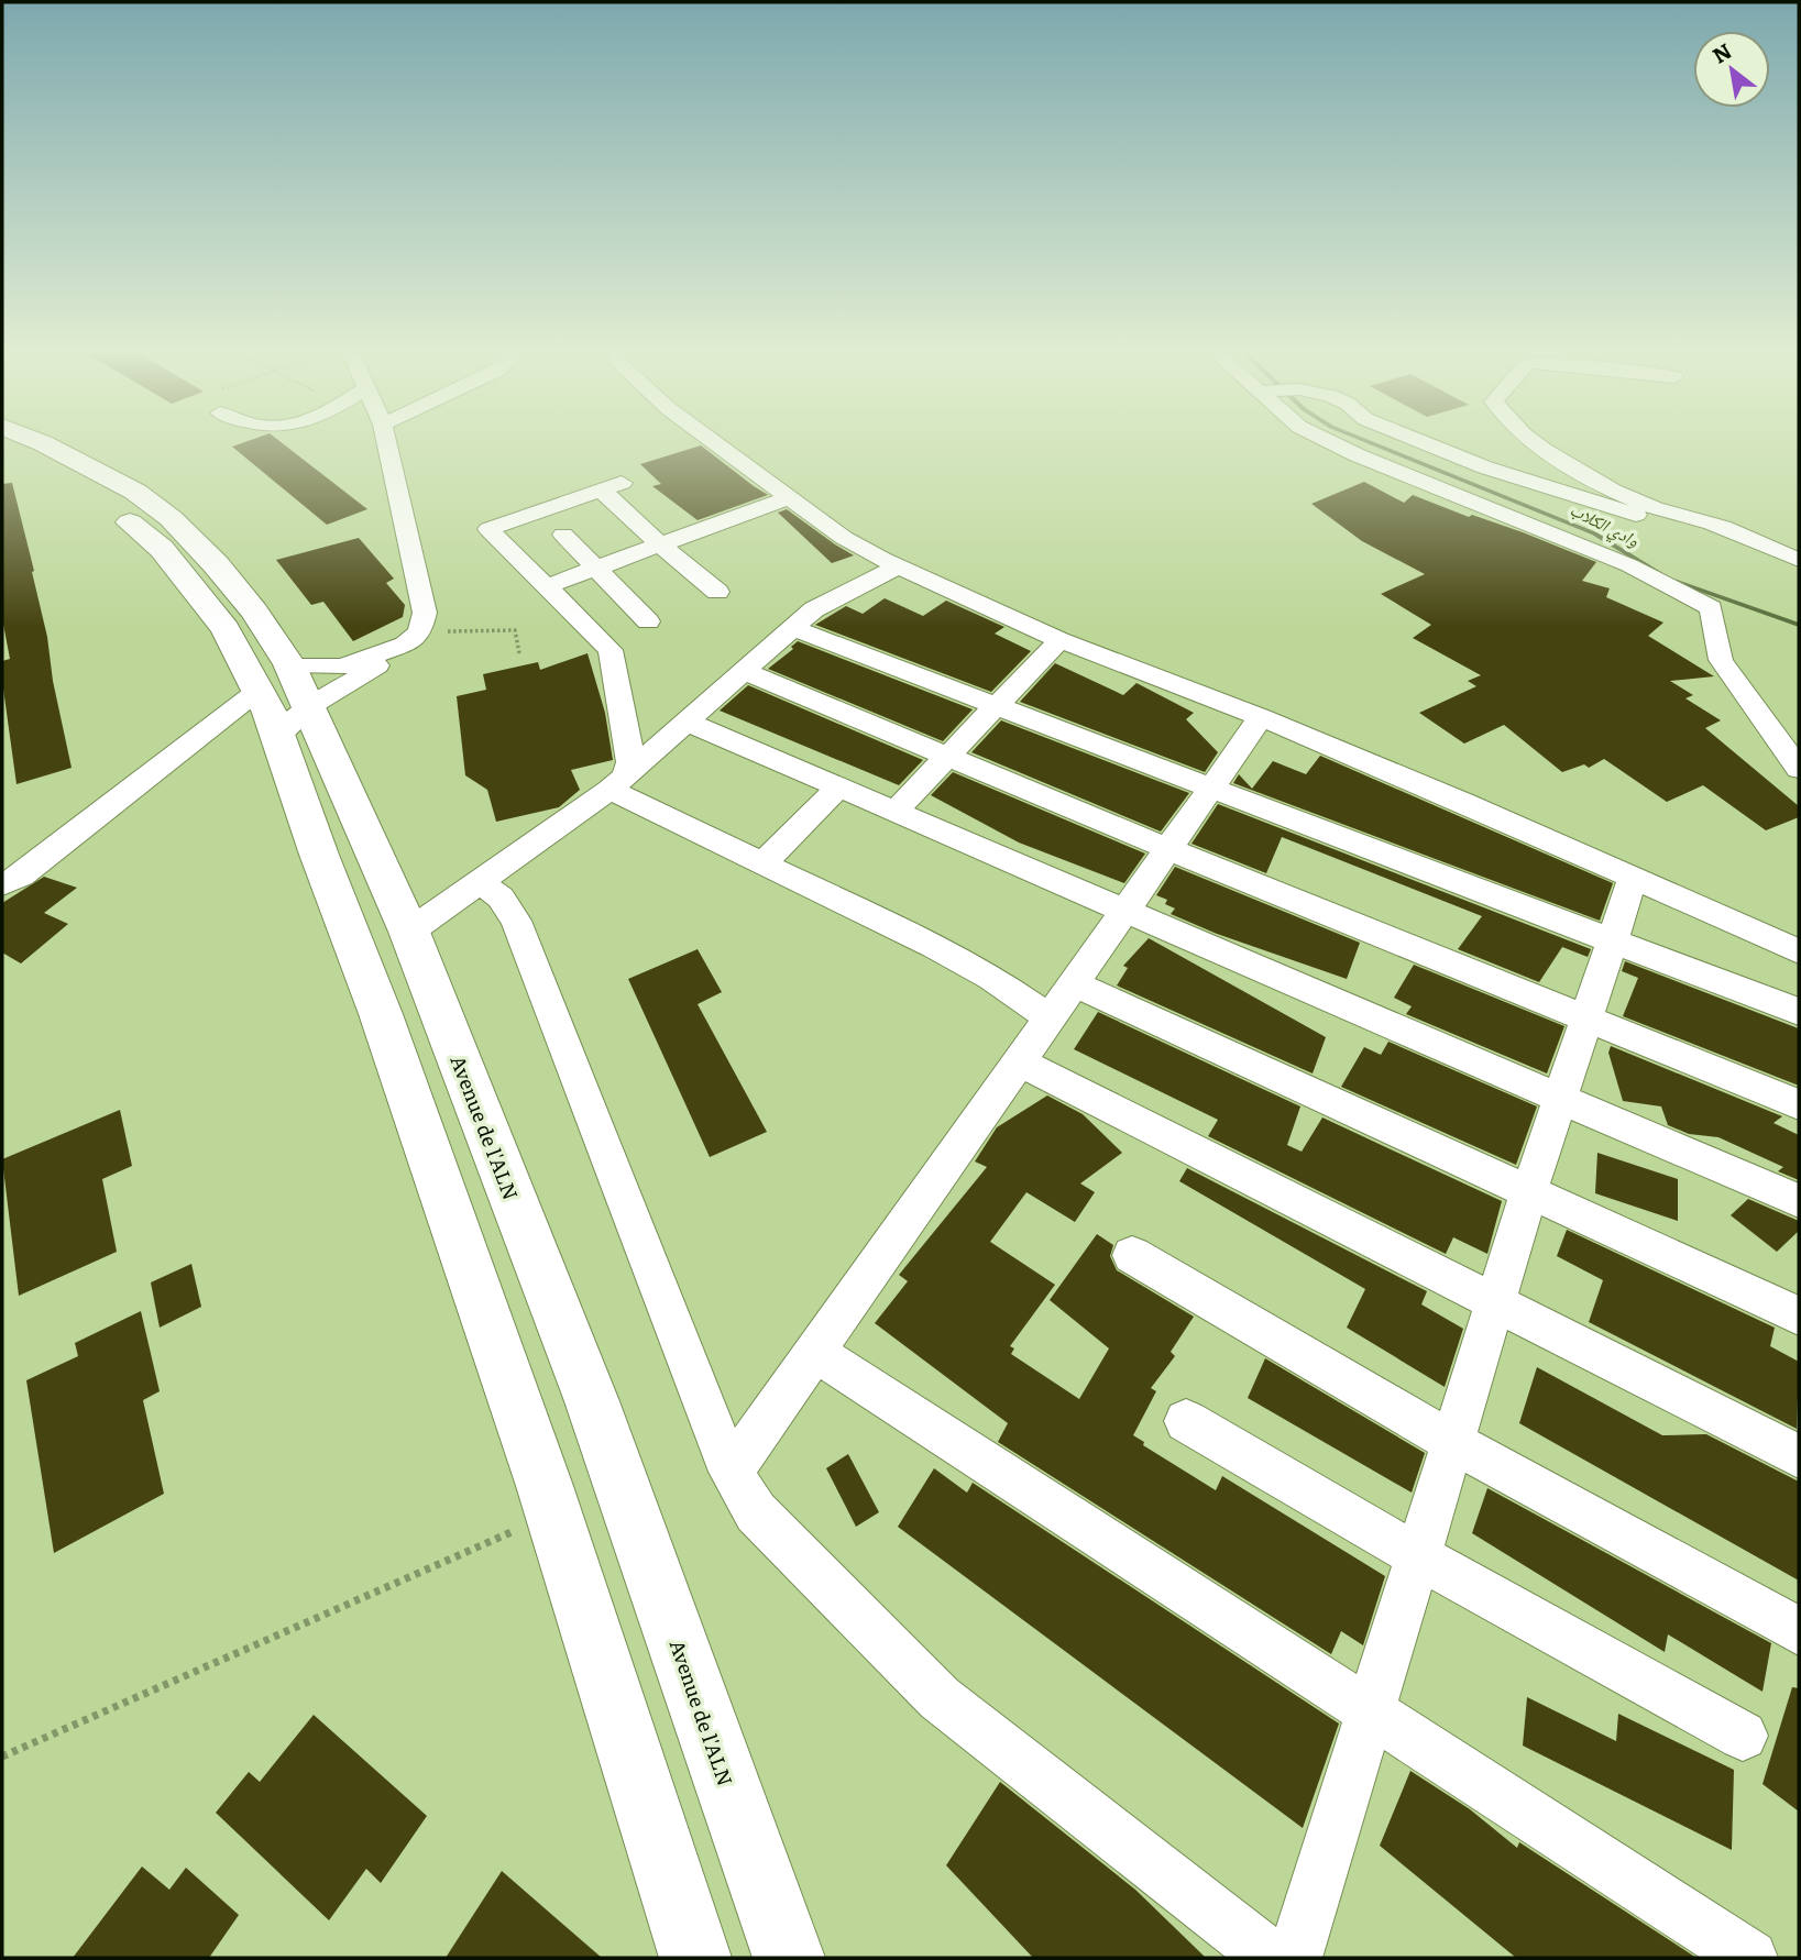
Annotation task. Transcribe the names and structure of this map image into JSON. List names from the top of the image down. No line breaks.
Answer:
{"streets":{"main road":["Avenue de l'ALN"]},"water":["وادي الكلاب"],"north":"top left"}
